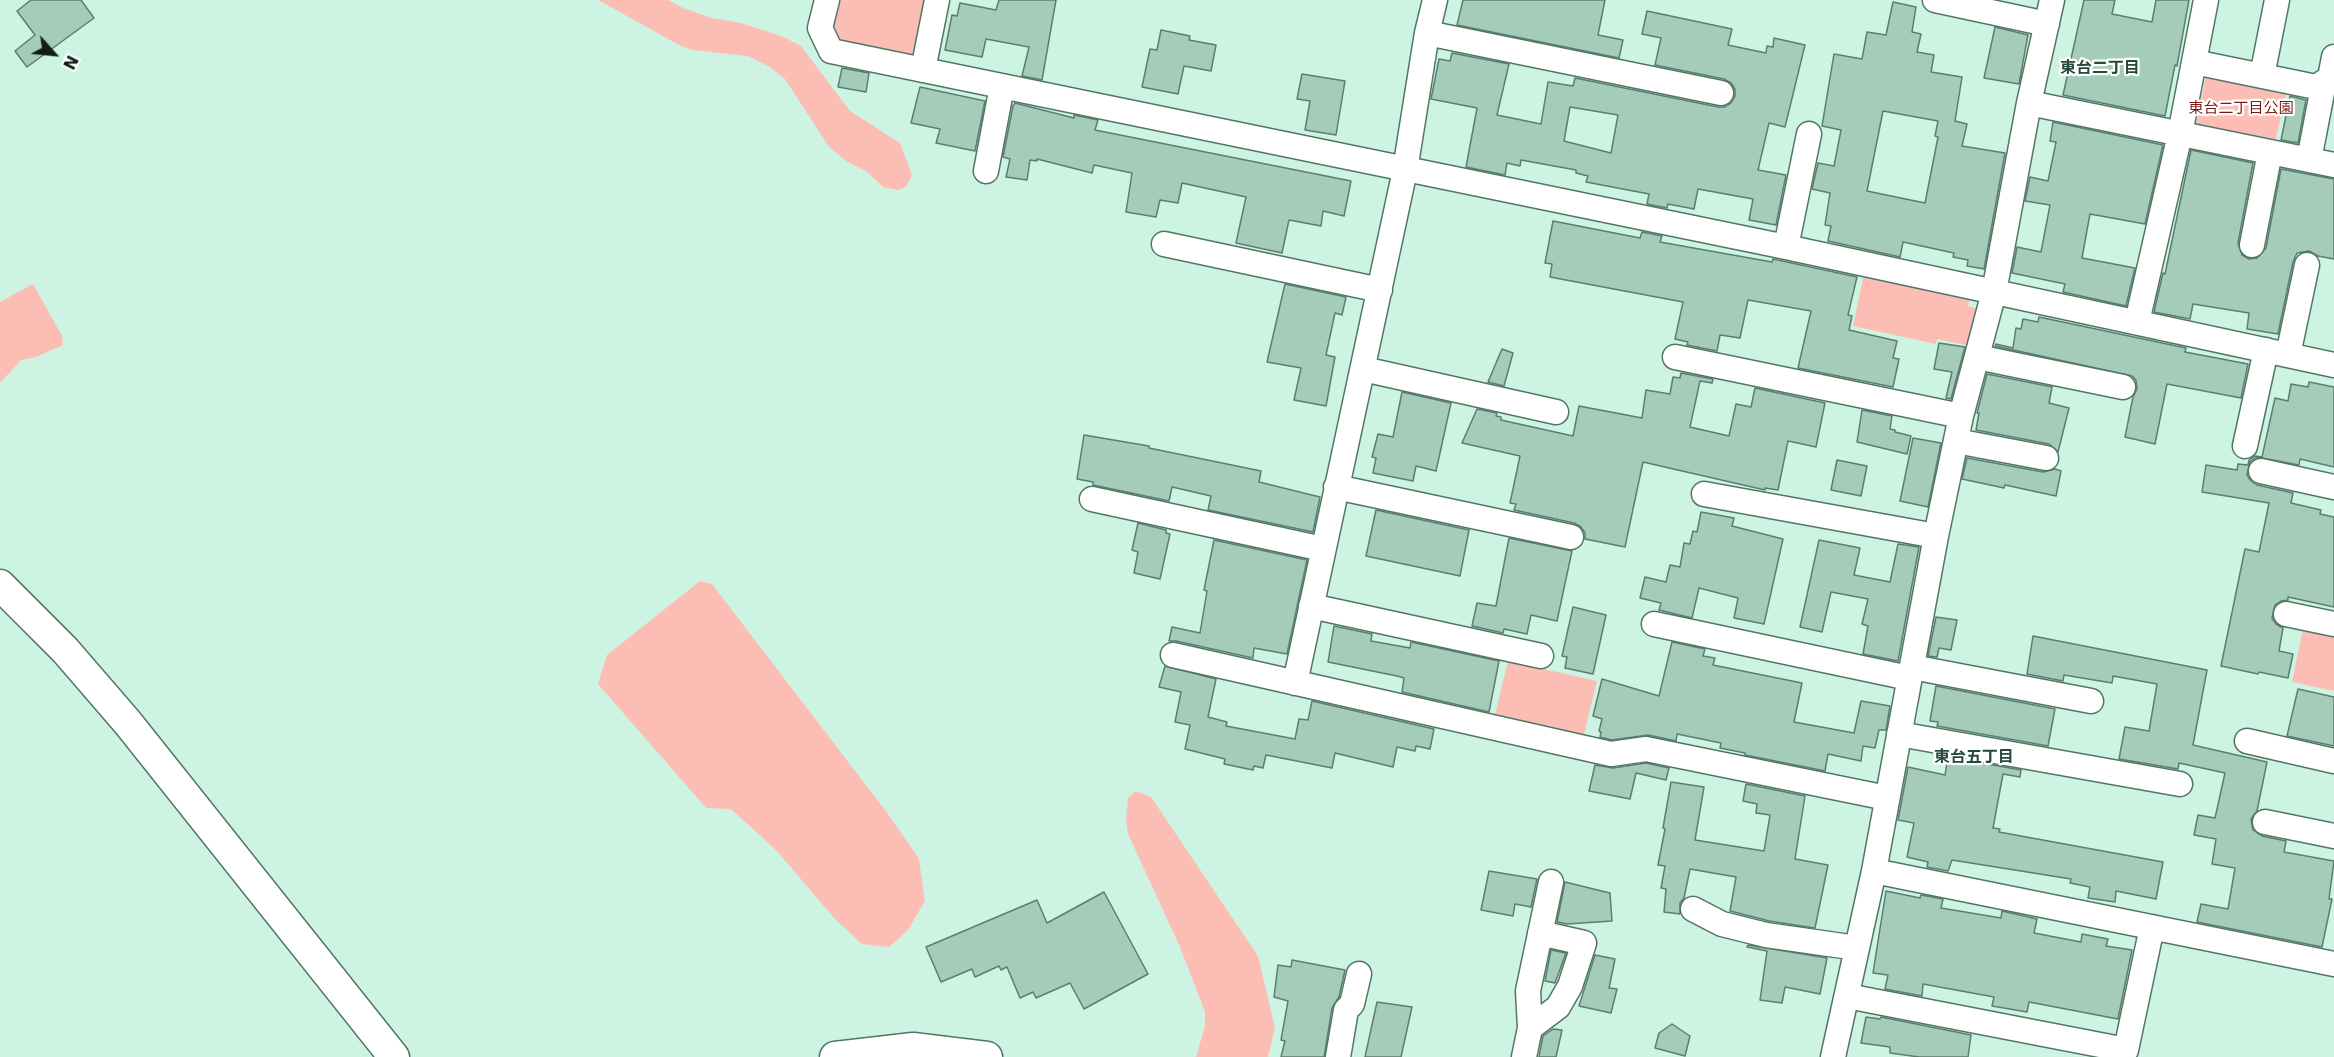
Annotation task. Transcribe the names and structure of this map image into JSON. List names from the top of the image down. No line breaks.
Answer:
{"districts":["東台二丁目","東台五丁目"],"parks":["東台二丁目公園"],"north":"bottom right"}
